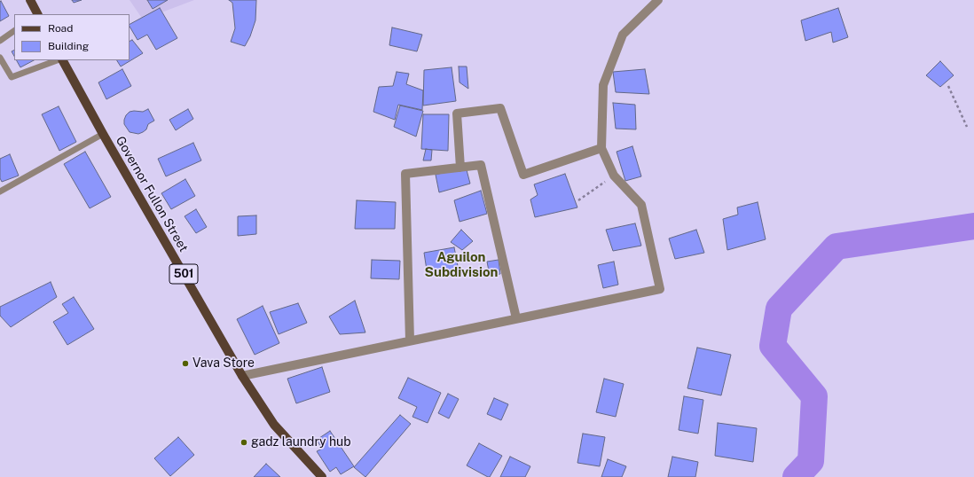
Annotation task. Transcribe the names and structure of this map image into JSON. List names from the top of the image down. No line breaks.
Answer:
{"streets":{"main road":["Governor Fullon Street","501"]},"districts":["Aguilon Subdivision"],"places":["Vava Store","gadz laundry hub"],"legend":["Road","Building"]}
